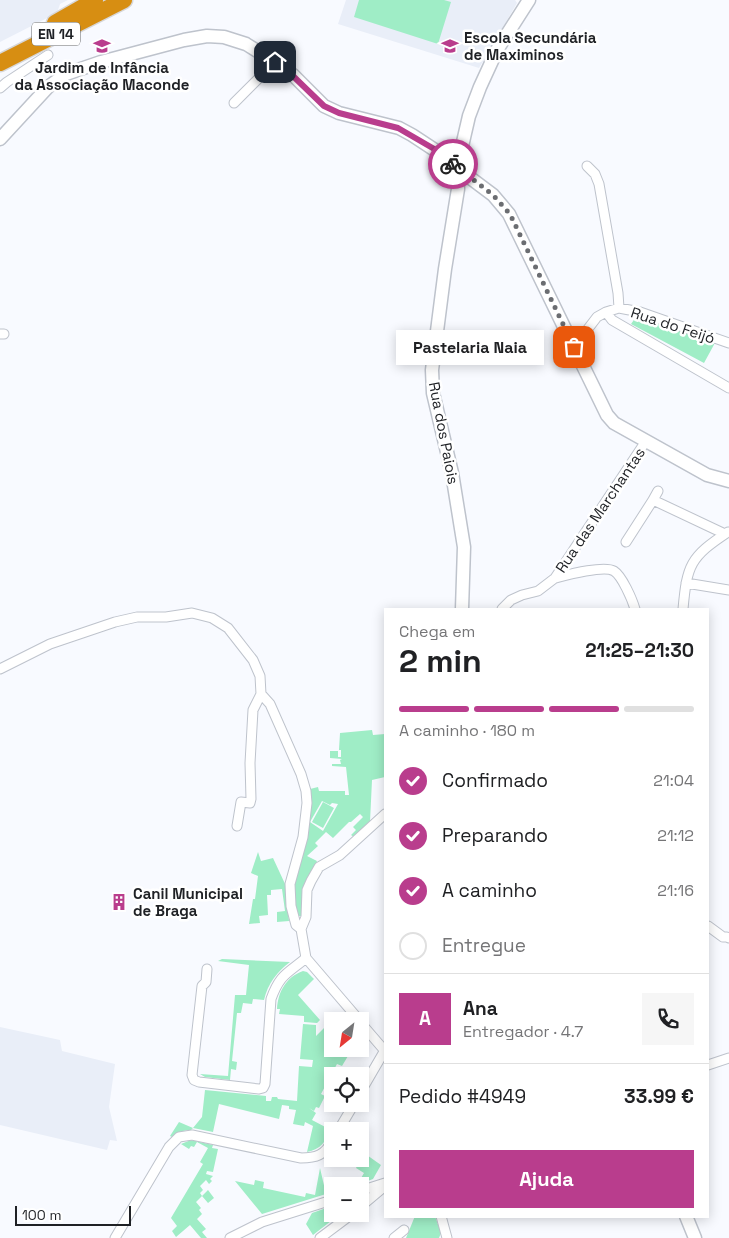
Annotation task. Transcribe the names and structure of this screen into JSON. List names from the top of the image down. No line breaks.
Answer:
{"streets":{"highway":["EN 14"],"street":["Rua do Feijó","Rua dos Paiois","Rua das Marchantas"]},"places":{"school or university":["Jardim de Infância da Associação Maconde","Escola Secundária de Maximinos"],"other":["Pastelaria Naia"],"building":["Canil Municipal de Braga"]},"scale_bar":"100 m","north":"bottom left","page":{"bubble":"Pastelaria Naia","heading":["2 min","Chega em","21:25–21:30"],"panel":["Ana","Entregador · 4.7","Pedido #4949","33.99 €"],"bar":"A caminho · 180 m","list":[["Confirmado","21:04"],["Preparando","21:12"],["A caminho","21:16"],"Entregue"],"round":"A","map_buttons":["+","−"],"buttons":"Ajuda","scale":"100 m"}}
